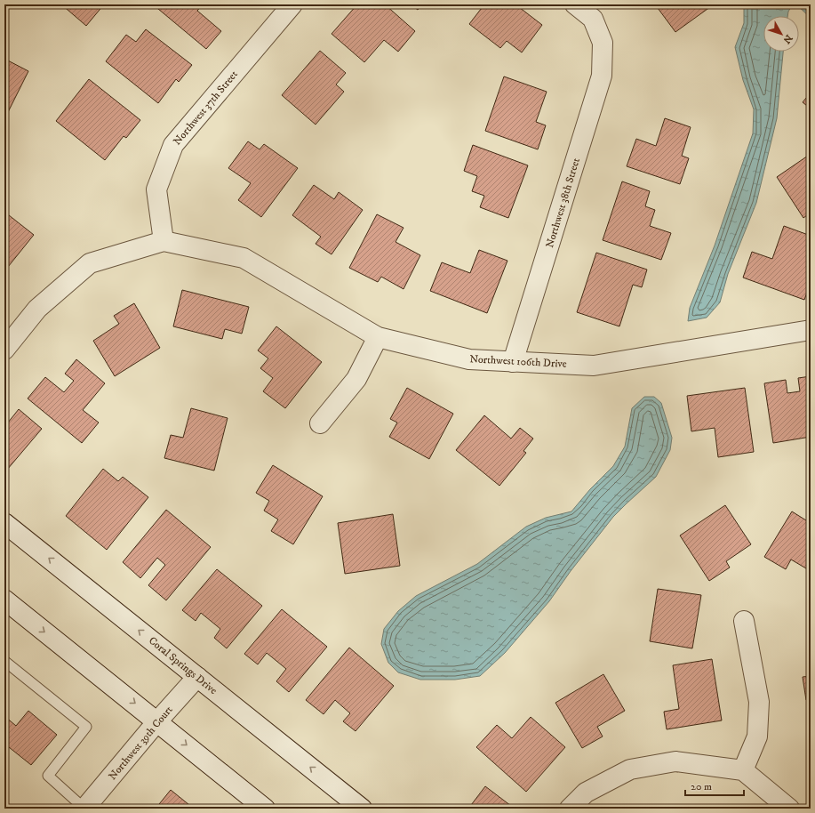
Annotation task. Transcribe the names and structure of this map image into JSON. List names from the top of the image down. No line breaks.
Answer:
{"streets":{"street":["Northwest 37th Street","Northwest 38th Street","Northwest 106th Drive","Coral Springs Drive","Northwest 39th Court"]},"crossings":[["Northwest 37th Street","Northwest 106th Drive"],["Northwest 38th Street","Northwest 106th Drive"],["Coral Springs Drive","Northwest 39th Court"]],"scale_bar":"20 m","north":"bottom right"}
